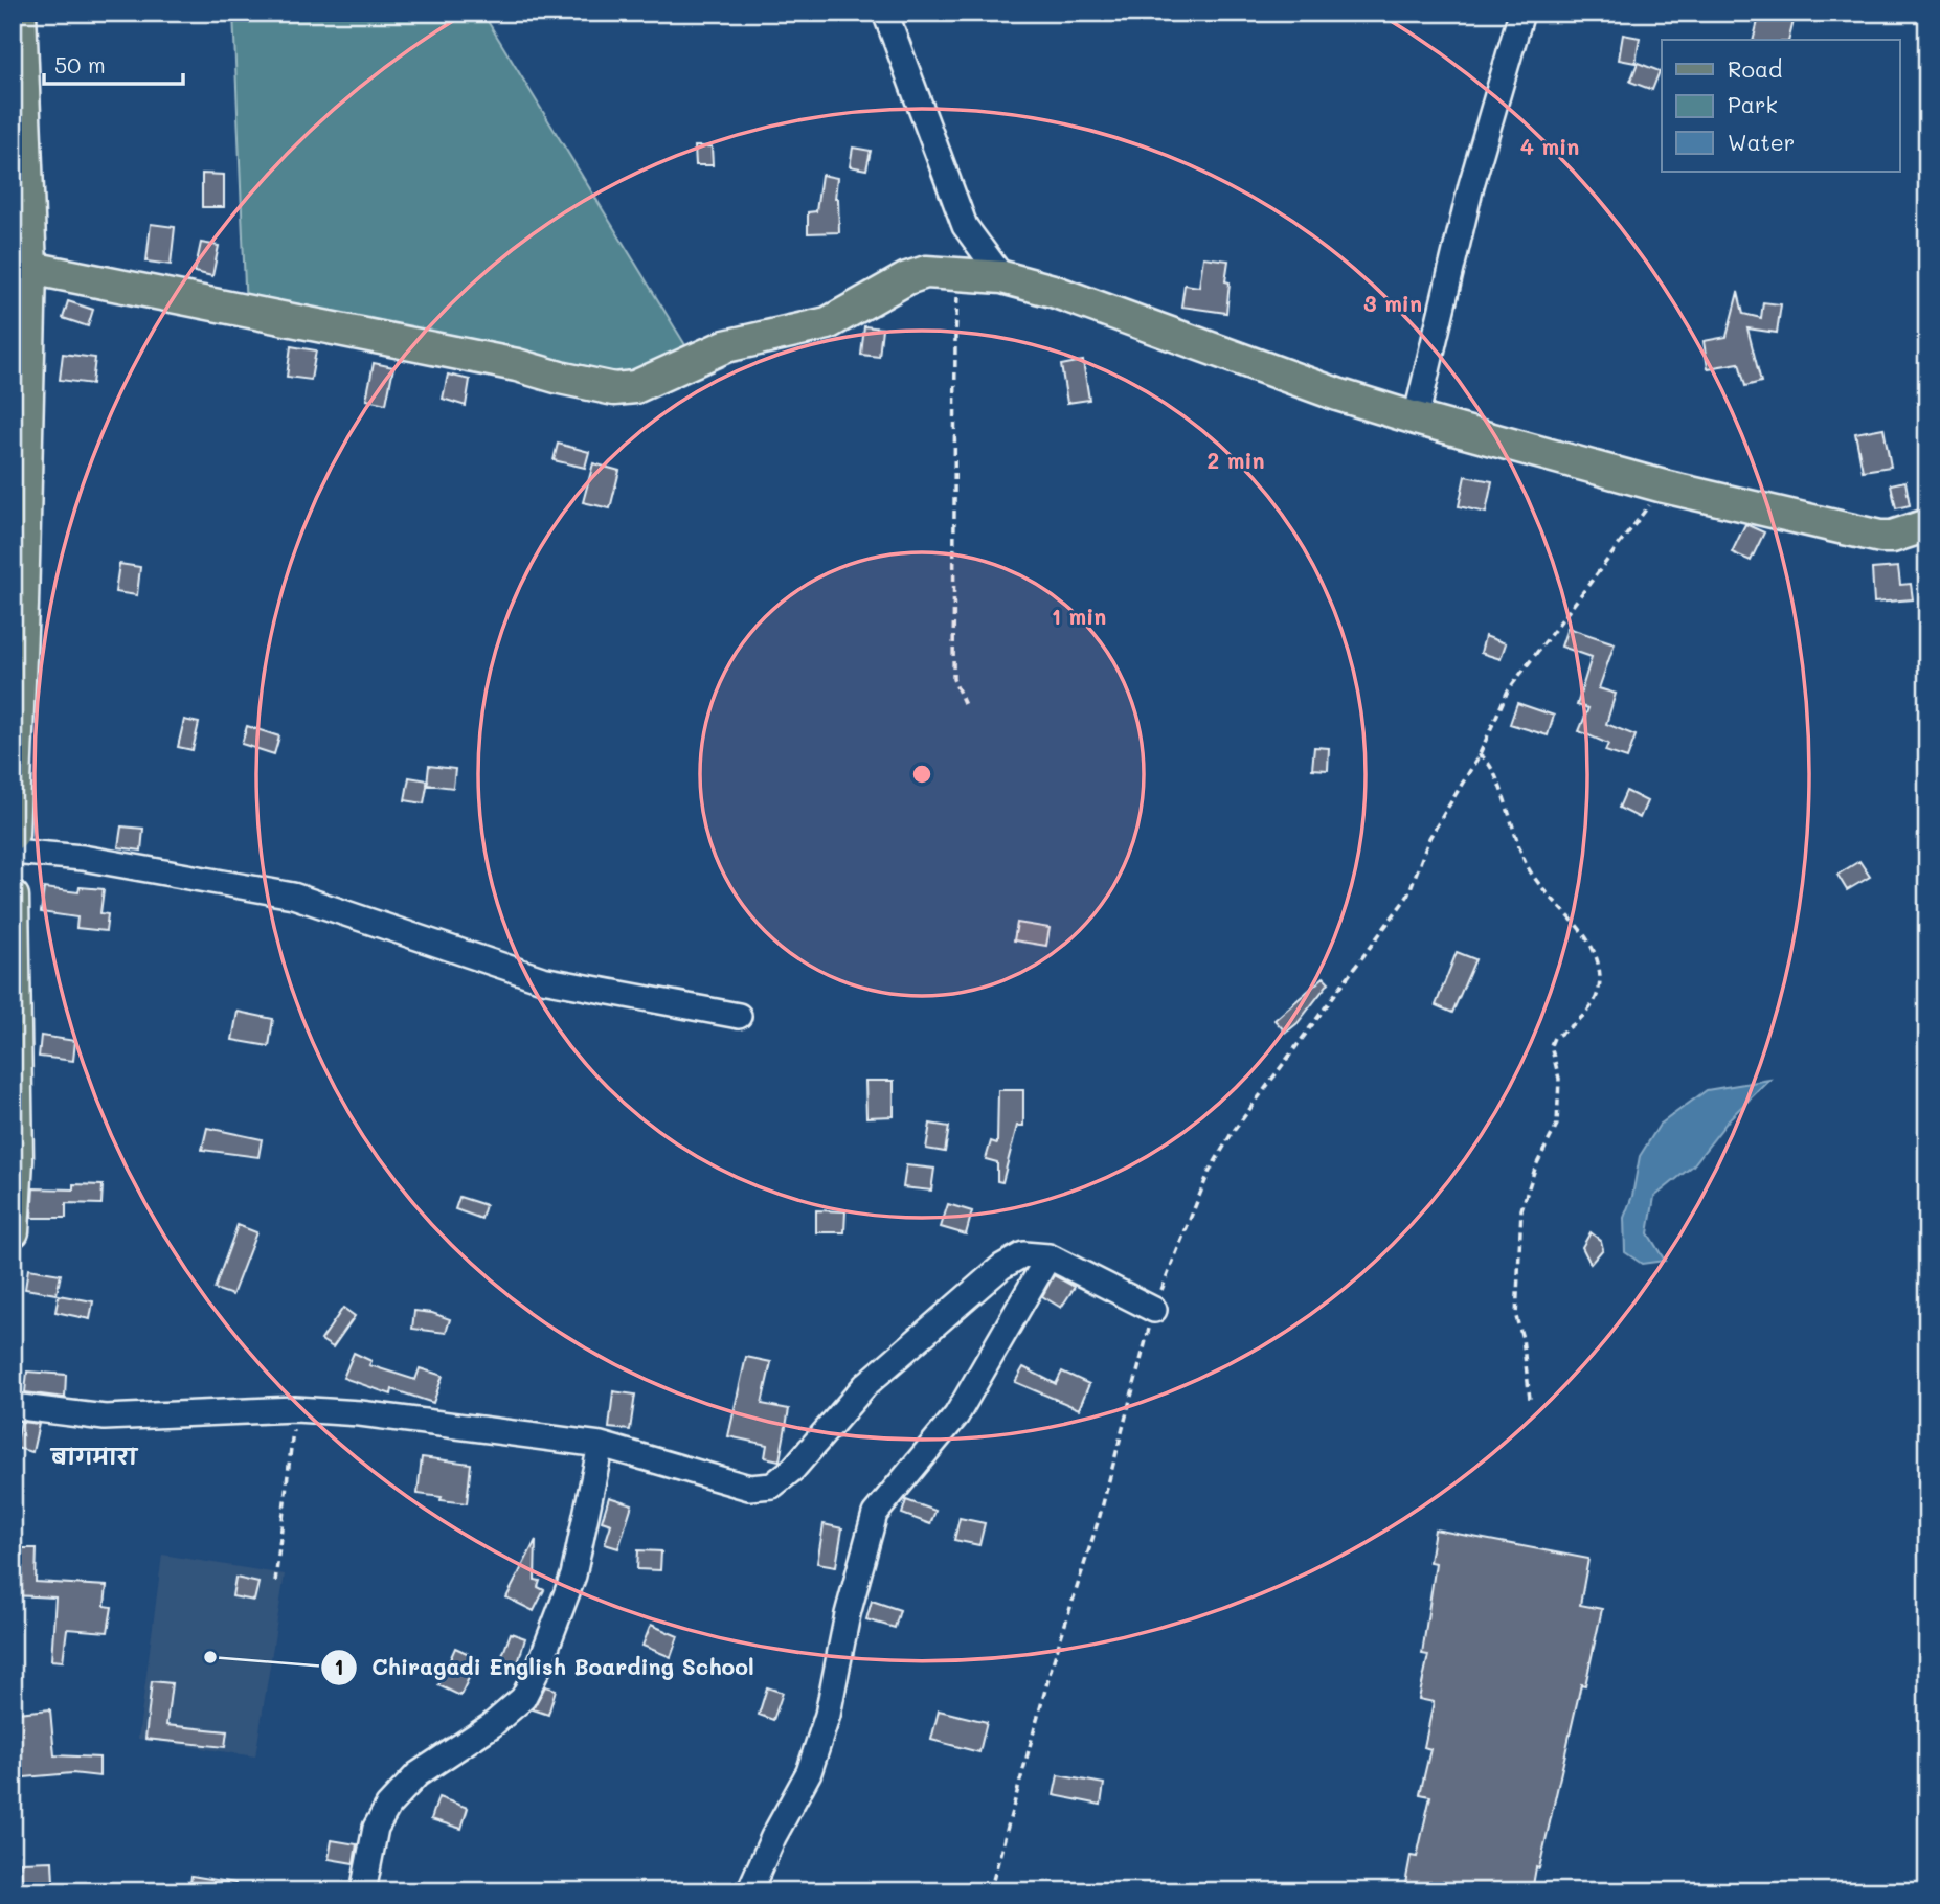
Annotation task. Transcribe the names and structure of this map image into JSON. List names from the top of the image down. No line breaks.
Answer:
{"districts":["बागमारा"],"places":["Chiragadi English Boarding School"],"legend":["Road","Park","Water"],"scale_bar":"50 m","rings":["4 min","3 min","2 min","1 min"]}
